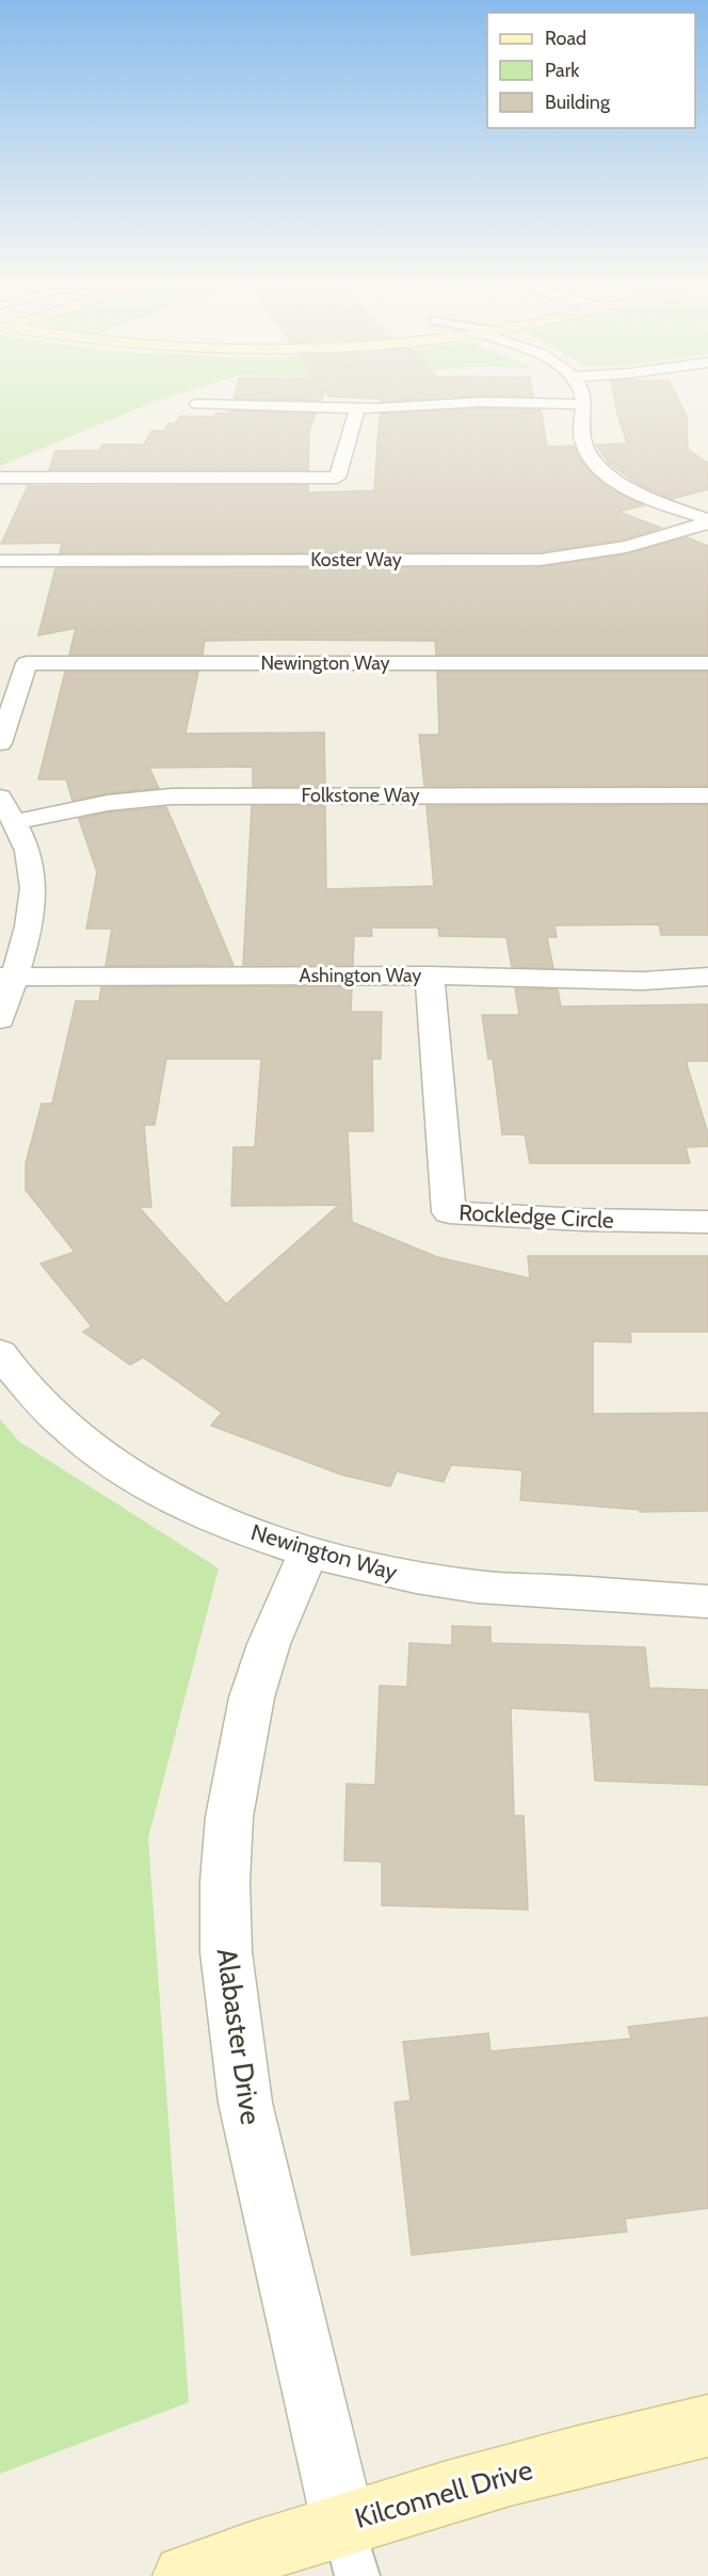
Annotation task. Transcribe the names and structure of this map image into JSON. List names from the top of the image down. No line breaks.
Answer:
{"streets":{"street":["Koster Way","Newington Way","Folkstone Way","Ashington Way","Rockledge Circle","Alabaster Drive","Kilconnell Drive"]},"crossings":[["Newington Way","Alabaster Drive"],["Ashington Way","Rockledge Circle"],["Alabaster Drive","Kilconnell Drive"]],"legend":["Road","Park","Building"]}
